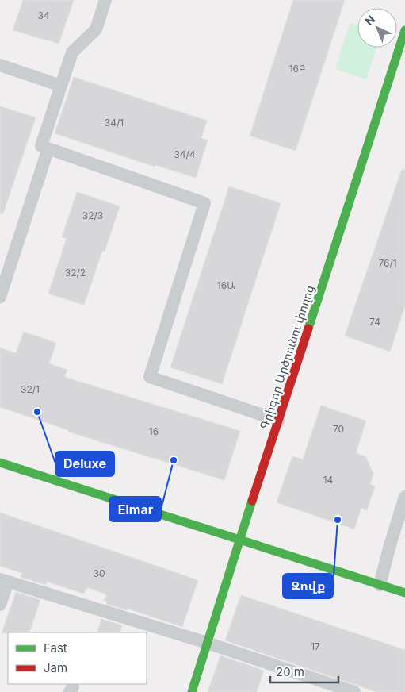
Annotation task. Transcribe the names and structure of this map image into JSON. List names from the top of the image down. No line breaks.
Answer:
{"streets":{"street":["Գրիգոր Արծրունու փողոց"]},"places":["Deluxe","Elmar","Զովք"],"house_numbers":["34","16Բ","34/1","34/4","32/3","76/1","32/2","16Ա","74","32/1","70","16","14","30","17"],"legend":["Fast","Jam"],"scale_bar":"20 m","north":"top left"}
